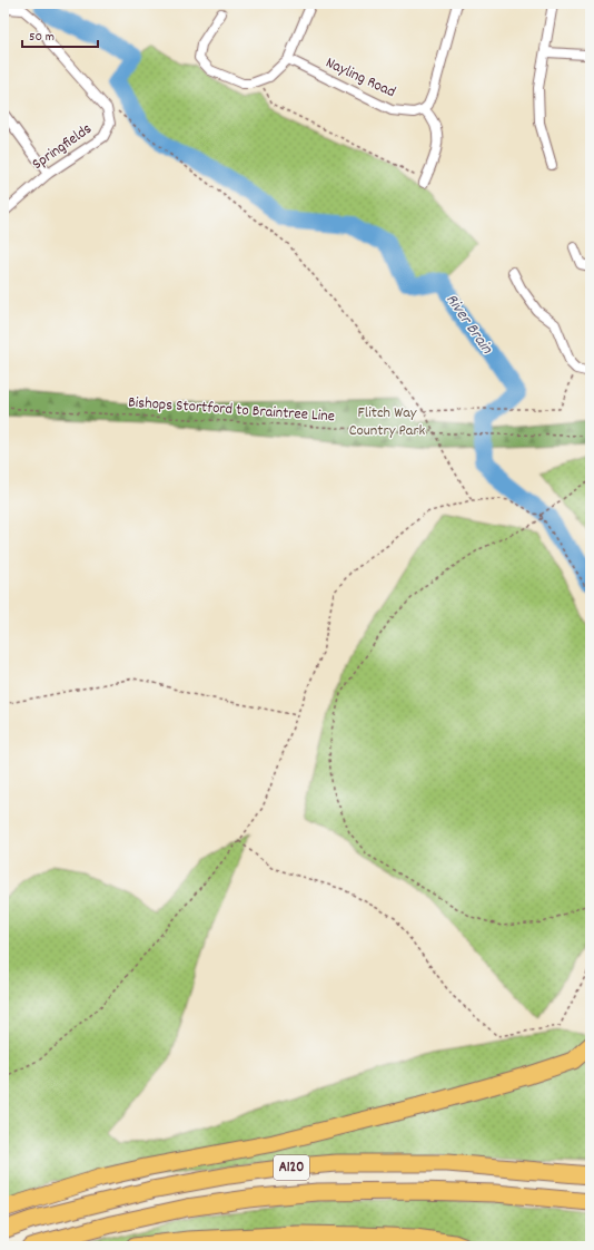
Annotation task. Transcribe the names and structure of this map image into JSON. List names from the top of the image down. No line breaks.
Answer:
{"streets":{"highway":["A120"],"street":["Nayling Road","Springfields"],"path":["Bishops Stortford to Braintree Line"]},"water":["River Brain"],"parks":["Flitch Way Country Park"],"scale_bar":"50 m"}
